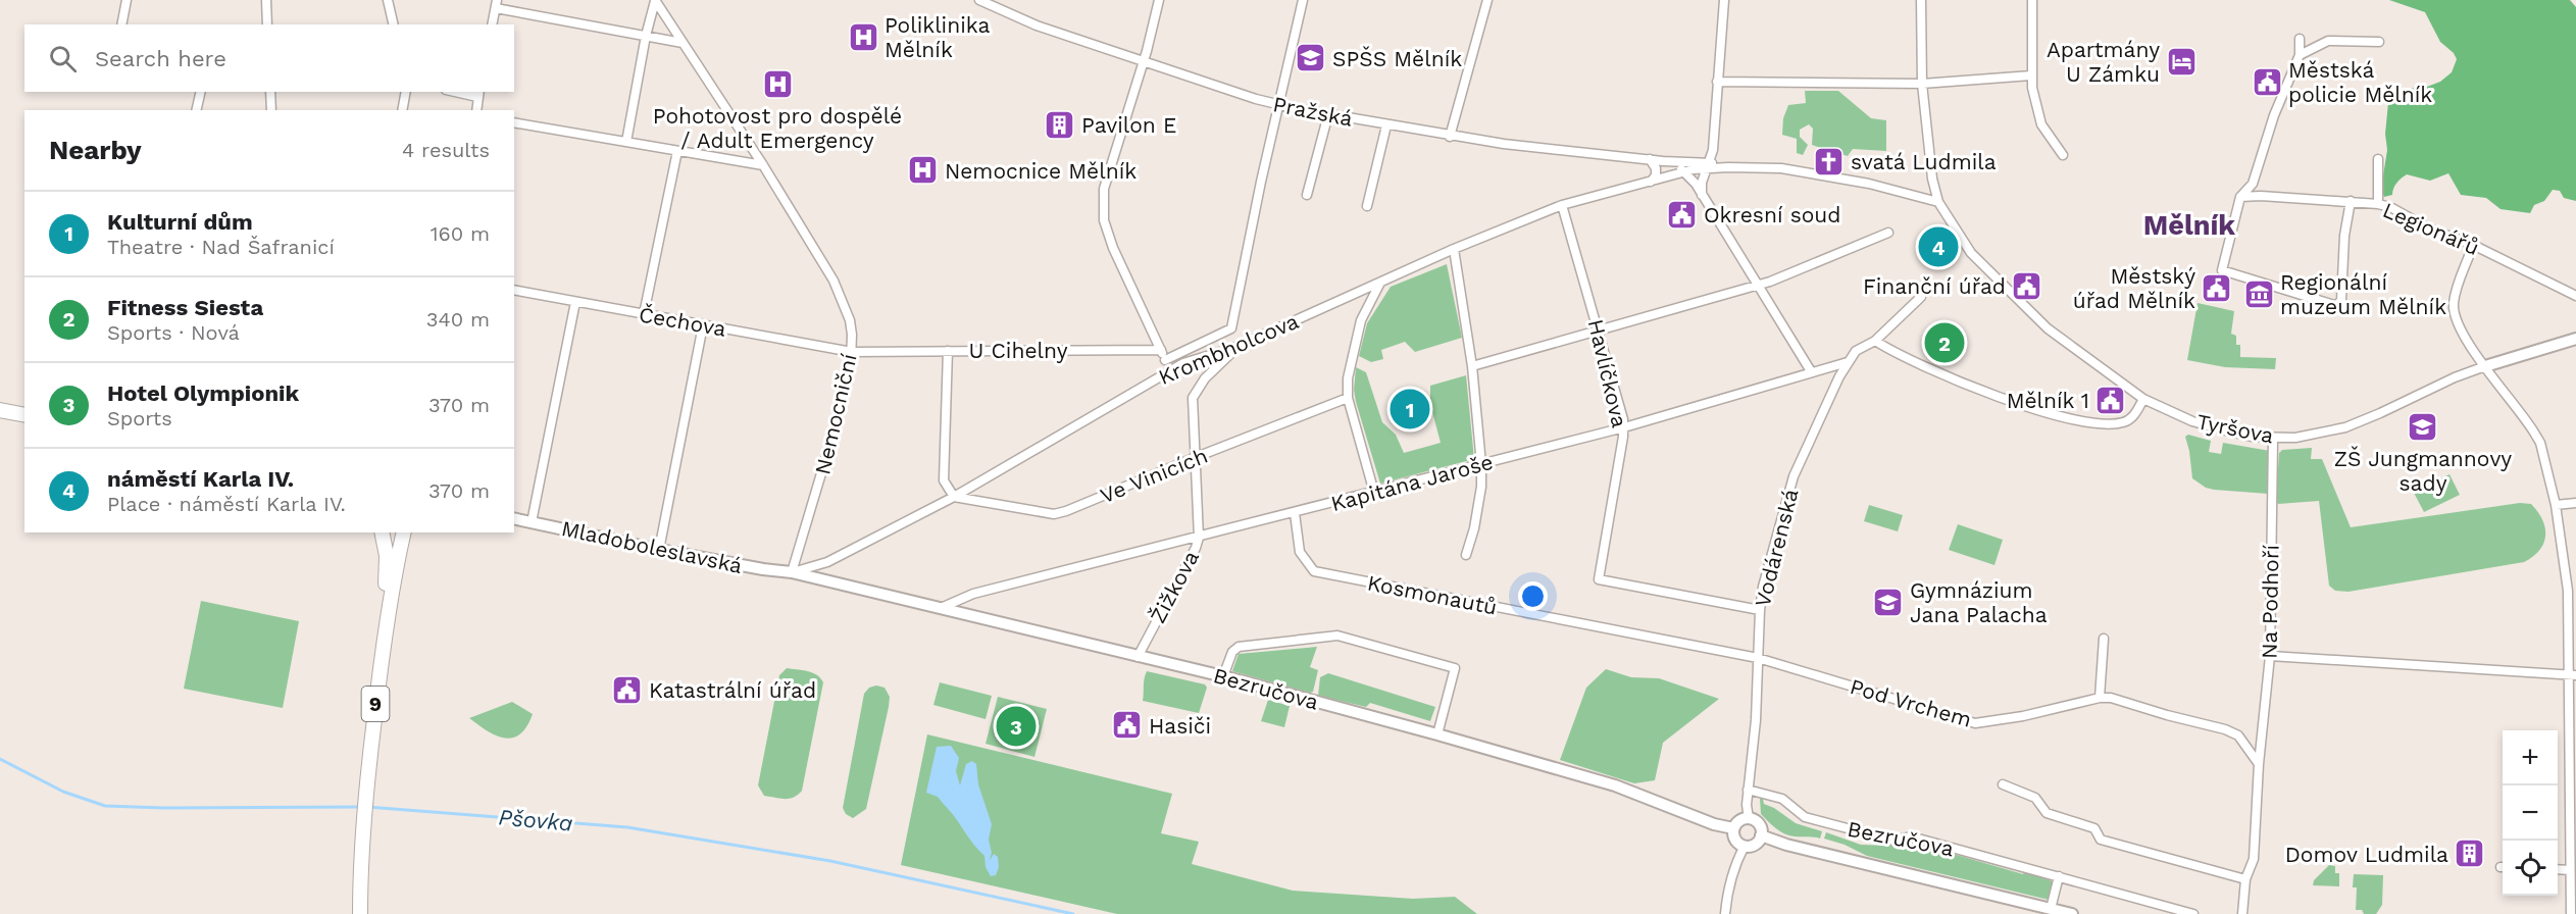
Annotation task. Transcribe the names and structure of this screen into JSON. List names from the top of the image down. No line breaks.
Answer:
{"streets":{"main road":["9"],"street":["Pražská","Legionářů","Čechova","Krombholcova","U Cihelny","Havlíčkova","Nemocniční","Tyršova","Ve Vinicích","Kapitána Jaroše","Mladoboleslavská","Vodárenská","Žižkova","Kosmonautů","Na Podhoří","Bezručova","Pod Vrchem"]},"crossings":[["Pražská","Krombholcova"],["Pražská","Tyršova"],["Čechova","U Cihelny"],["Čechova","Nemocniční"],["Krombholcova","Havlíčkova"],["Krombholcova","Nemocniční"],["Krombholcova","Ve Vinicích"],["Krombholcova","Mladoboleslavská"],["Krombholcova","Žižkova"],["Krombholcova","Bezručova"],["U Cihelny","Nemocniční"],["Havlíčkova","Kapitána Jaroše"],["Havlíčkova","Vodárenská"],["Nemocniční","Mladoboleslavská"],["Nemocniční","Bezručova"],["Tyršova","Na Podhoří"],["Ve Vinicích","Žižkova"],["Kapitána Jaroše","Vodárenská"],["Kapitána Jaroše","Žižkova"],["Kapitána Jaroše","Kosmonautů"],["Kapitána Jaroše","Bezručova"],["Mladoboleslavská","Bezručova"],["Vodárenská","Kosmonautů"],["Vodárenská","Bezručova"],["Vodárenská","Pod Vrchem"],["Žižkova","Bezručova"],["Kosmonautů","Pod Vrchem"],["Na Podhoří","Pod Vrchem"]],"districts":["Mělník"],"water":["Pšovka"],"places":{"hospital":["Poliklinika Mělník","Pohotovost pro dospělé / Adult Emergency","Nemocnice Mělník"],"school or university":["SPŠS Mělník","ZŠ Jungmannovy sady","Gymnázium Jana Palacha"],"hotel":["Apartmány U Zámku"],"public building":["Městská policie Mělník","Okresní soud","Finanční úřad","Městský úřad Mělník","Mělník 1","Katastrální úřad","Hasiči"],"building":["Pavilon E","Domov Ludmila"],"church":["svatá Ludmila"],"museum":["Regionální muzeum Mělník"]},"page":{"search":"Search here","heading":["Nearby","4 results"],"list":[{"mark":"1","name":"Kulturní dům","note":"Theatre · Nad Šafranicí","value":"160 m"},{"mark":"2","name":"Fitness Siesta","note":"Sports · Nová","value":"340 m"},{"mark":"3","name":"Hotel Olympionik","note":"Sports","value":"370 m"},{"mark":"4","name":"náměstí Karla IV.","note":"Place · náměstí Karla IV.","value":"370 m"}],"pins":["4","2","1","3"],"map_buttons":["+","−"]}}
